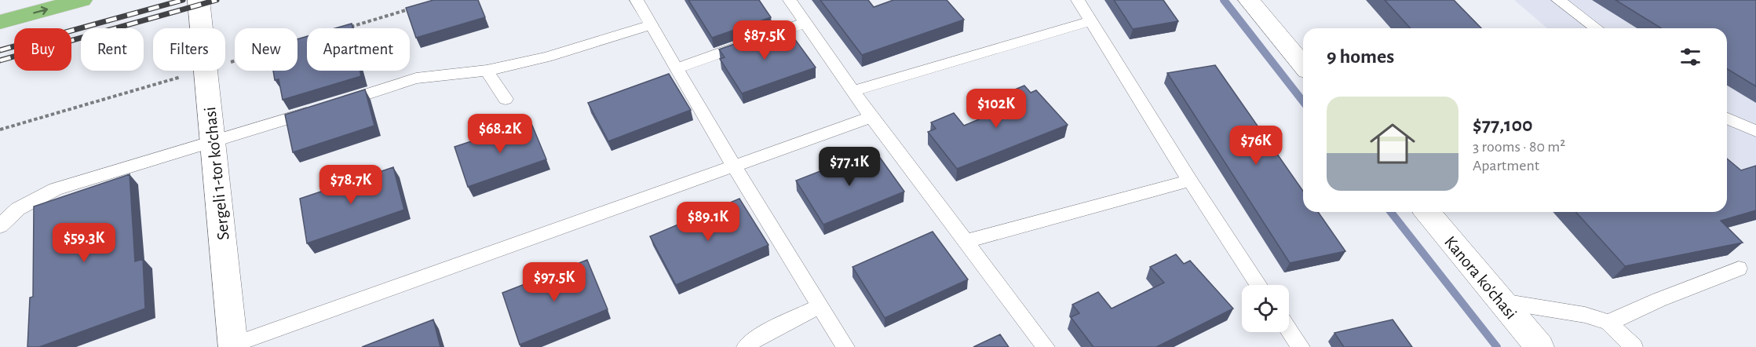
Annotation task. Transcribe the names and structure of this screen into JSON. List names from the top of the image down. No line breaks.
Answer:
{"streets":{"street":["Sergeli 1-tor ko'chasi","Kanora ko'chasi"]},"page":{"price":["$87.5K","$102K","$68.2K","$76K","$77.1K","$78.7K","$89.1K","$59.3K","$97.5K"],"chip":["Buy","Rent","Filters","New","Apartment"],"heading":"9 homes","list":[{"name":"$77,100","note":"3 rooms · 80 m² · Apartment"}]}}
